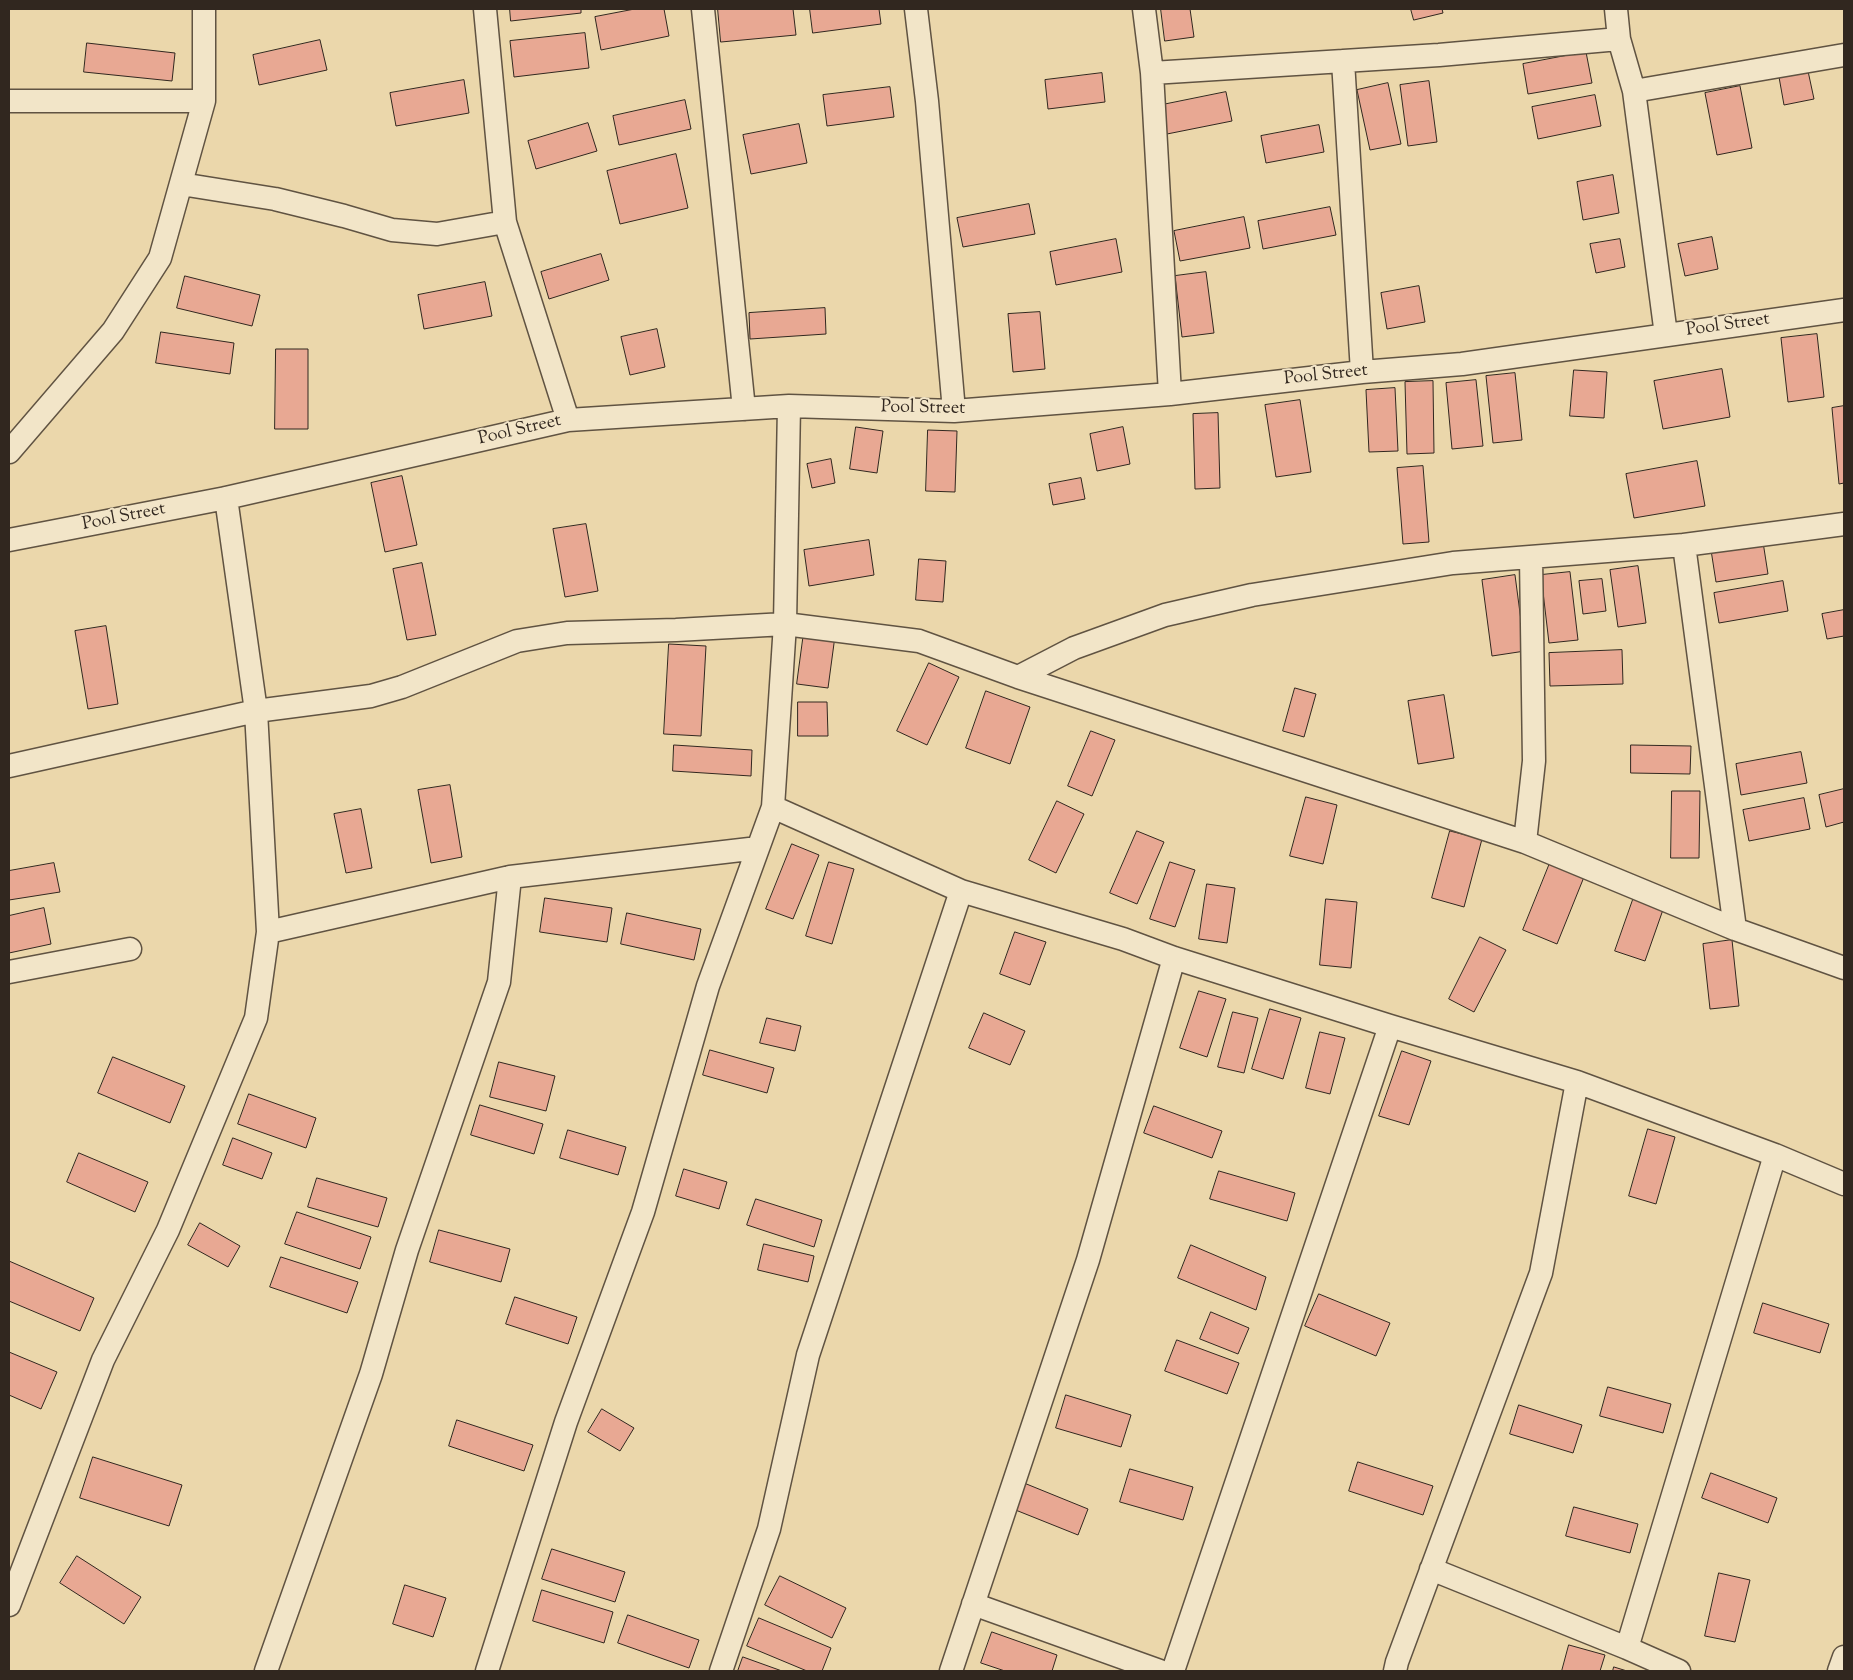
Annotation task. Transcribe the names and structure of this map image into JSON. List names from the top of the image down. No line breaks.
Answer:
{"streets":{"street":["Pool Street"]}}
